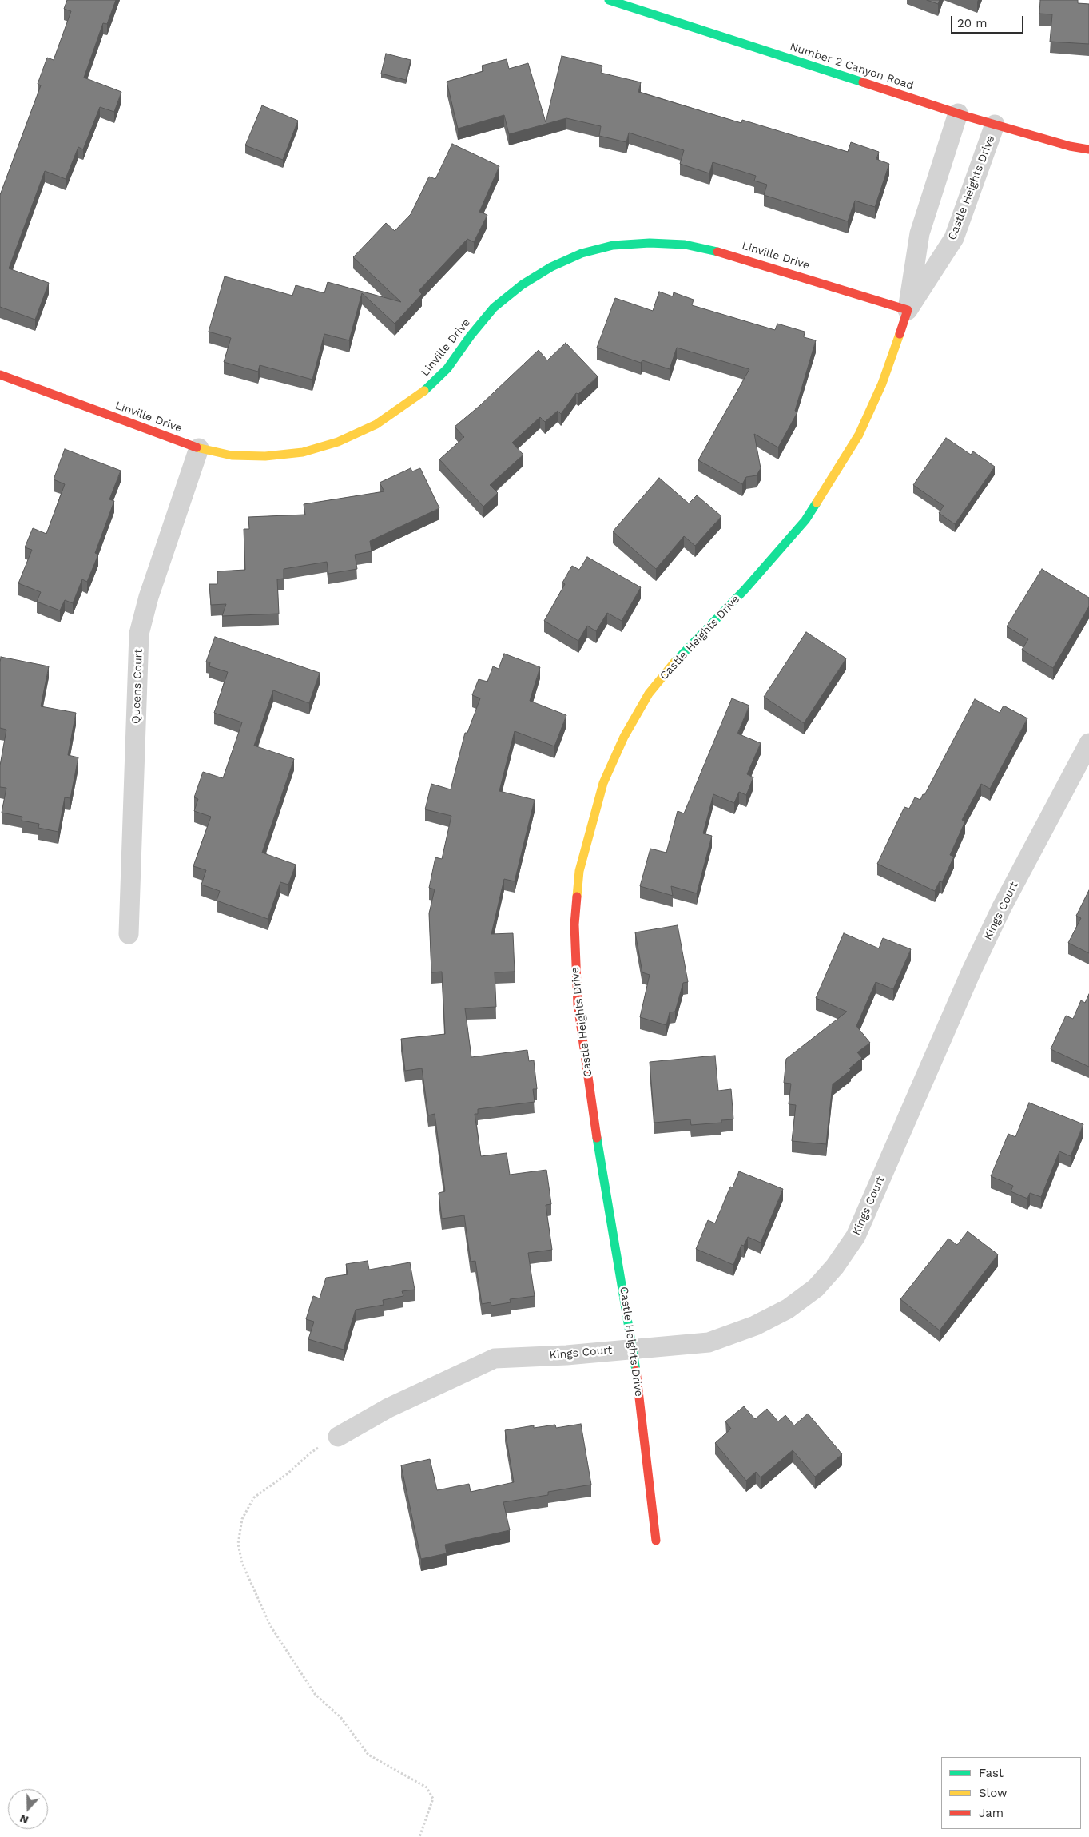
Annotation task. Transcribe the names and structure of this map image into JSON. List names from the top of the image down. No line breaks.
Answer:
{"streets":{"street":["Number 2 Canyon Road","Castle Heights Drive","Linville Drive","Queens Court","Kings Court"]},"crossings":[["Number 2 Canyon Road","Castle Heights Drive"],["Castle Heights Drive","Linville Drive"],["Castle Heights Drive","Kings Court"],["Linville Drive","Queens Court"]],"legend":["Fast","Slow","Jam"],"scale_bar":"20 m","north":"bottom"}
